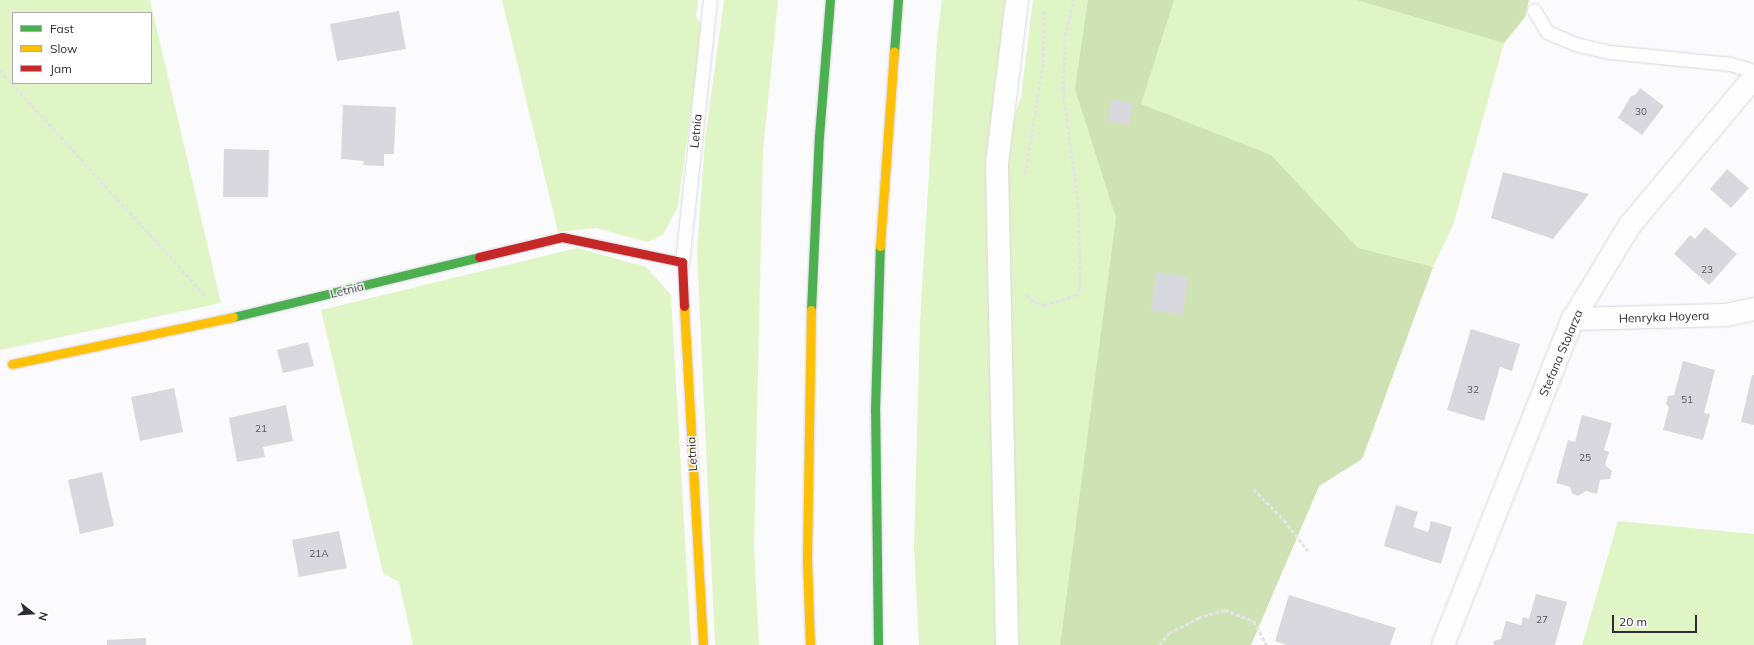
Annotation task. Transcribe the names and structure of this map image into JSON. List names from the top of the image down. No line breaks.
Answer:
{"streets":{"main road":["Letnia"],"street":["Henryka Hoyera","Stefana Stolarza"]},"crossings":[["Henryka Hoyera","Stefana Stolarza"]],"house_numbers":["30","23","32","51","21","25","21A","27"],"legend":["Fast","Slow","Jam"],"scale_bar":"20 m","north":"right"}
